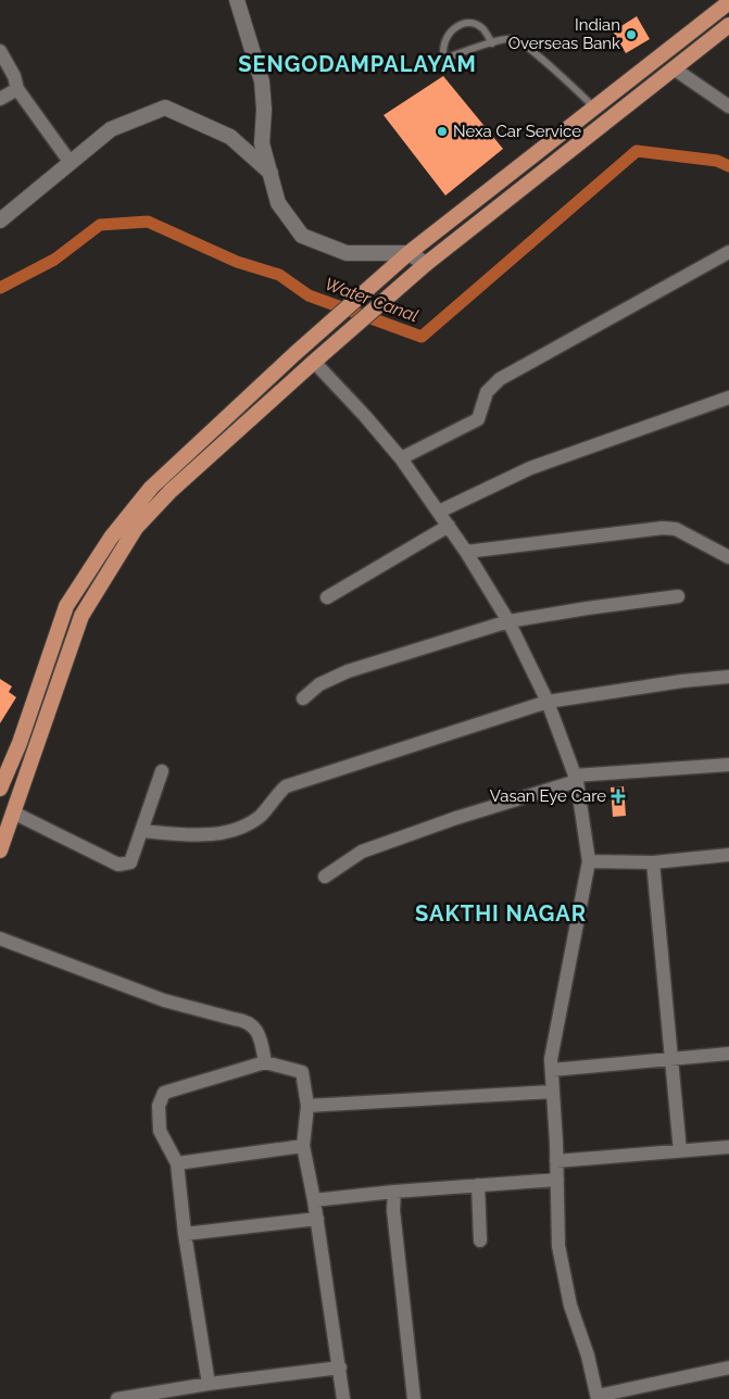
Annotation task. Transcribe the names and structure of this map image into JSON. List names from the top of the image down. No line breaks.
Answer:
{"districts":["SENGODAMPALAYAM","SAKTHI NAGAR"],"water":["Water Canal"],"places":{"other":["Indian Overseas Bank","Nexa Car Service"],"health":["Vasan Eye Care"]}}
